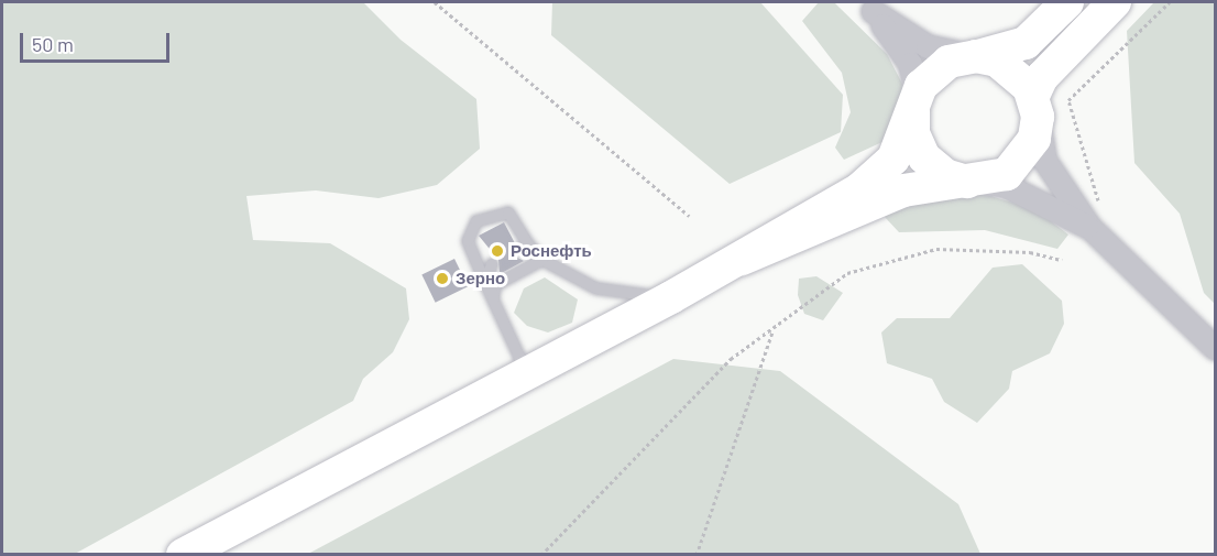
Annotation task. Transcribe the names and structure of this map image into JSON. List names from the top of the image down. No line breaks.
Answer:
{"places":["Роснефть","Зерно"],"scale_bar":"50 m"}
